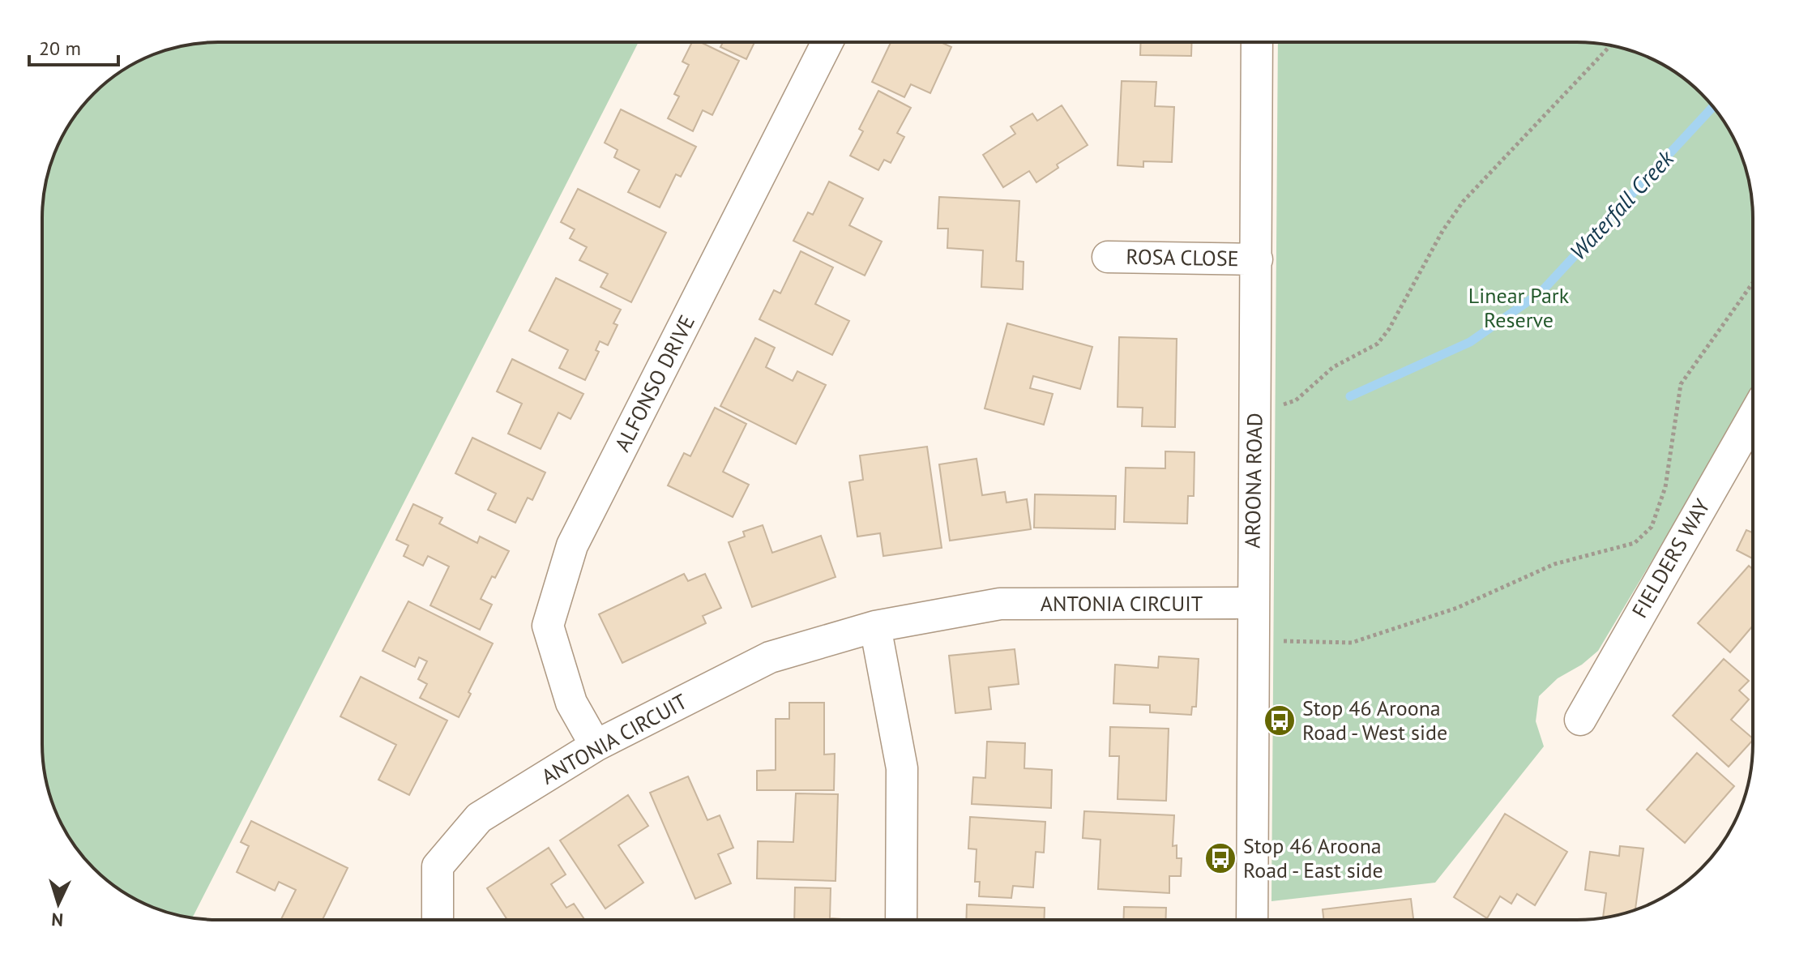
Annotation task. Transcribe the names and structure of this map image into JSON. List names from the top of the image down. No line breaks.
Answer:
{"streets":{"street":["ROSA CLOSE","ALFONSO DRIVE","AROONA ROAD","FIELDERS WAY","ANTONIA CIRCUIT"]},"crossings":[["ROSA CLOSE","AROONA ROAD"],["ALFONSO DRIVE","ANTONIA CIRCUIT"],["AROONA ROAD","ANTONIA CIRCUIT"]],"water":["Waterfall Creek"],"parks":["Linear Park Reserve"],"places":{"bus stop":["Stop 46 Aroona Road - West side","Stop 46 Aroona Road - East side"]},"scale_bar":"20 m","north":"bottom"}
